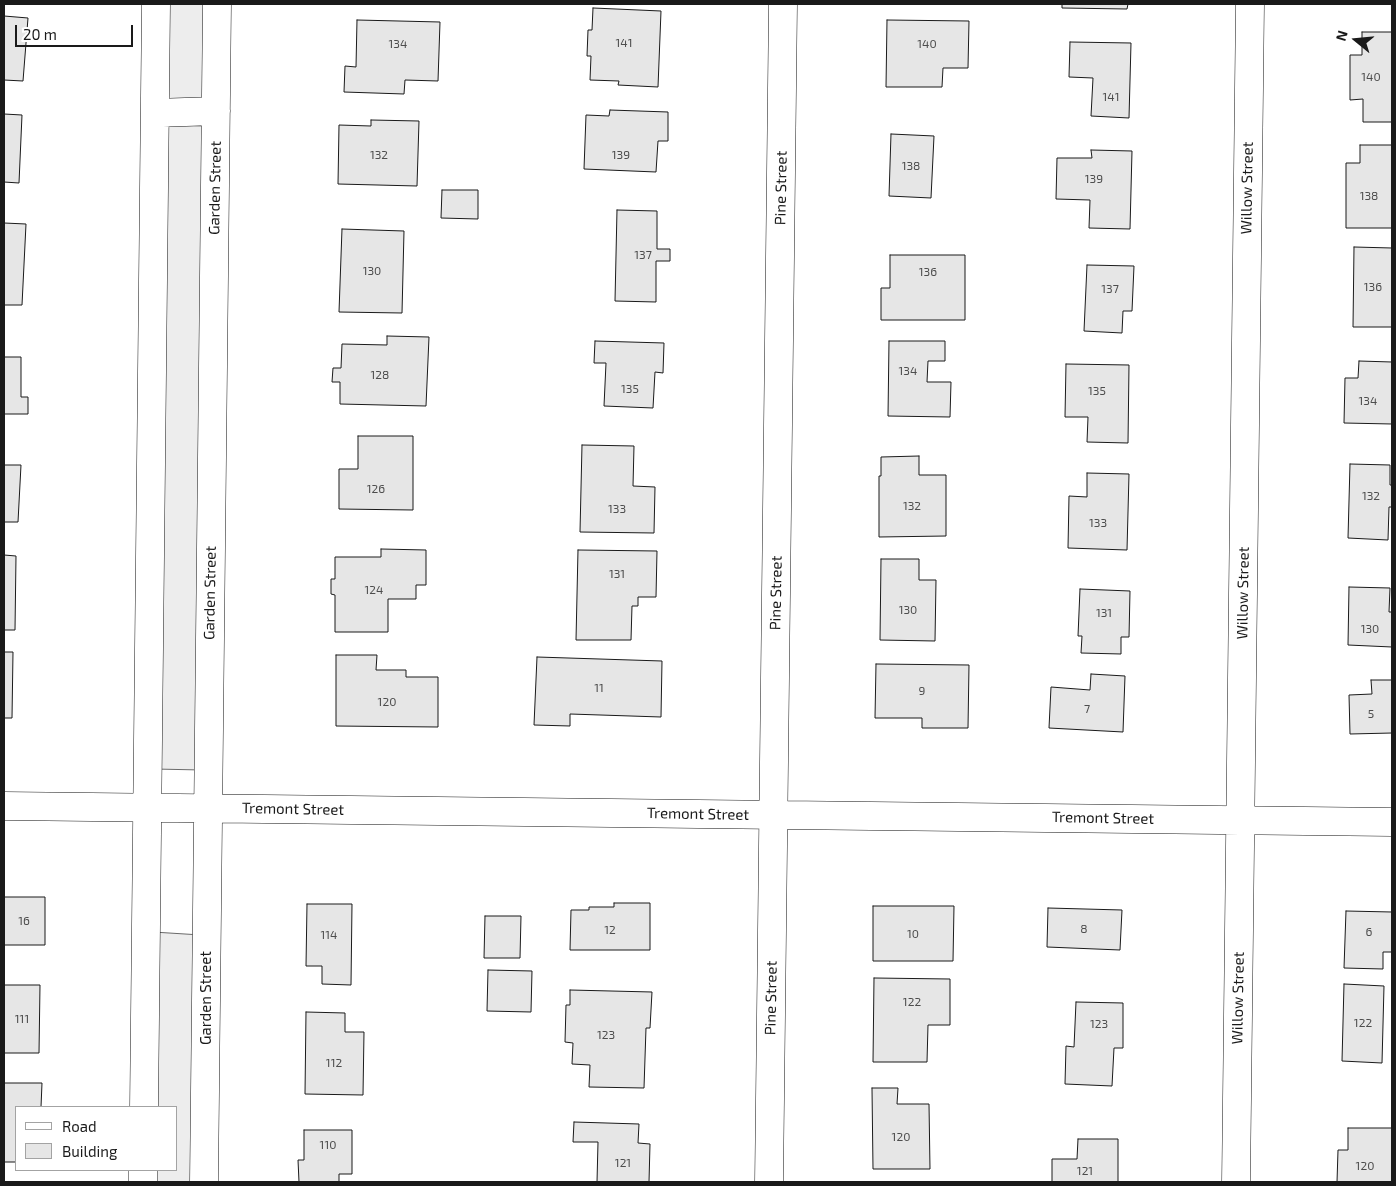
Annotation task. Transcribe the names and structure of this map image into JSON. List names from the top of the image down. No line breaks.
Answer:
{"streets":{"street":["Garden Street","Pine Street","Willow Street","Tremont Street"]},"crossings":[["Garden Street","Tremont Street"],["Pine Street","Tremont Street"],["Willow Street","Tremont Street"]],"house_numbers":["141","134","140","140","141","132","139","138","139","138","137","130","136","136","137","134","128","135","135","134","126","132","132","133","133","131","124","130","131","130","11","9","120","7","5","16","8","12","6","10","114","122","111","122","123","123","112","120","110","121","120","121"],"legend":["Road","Building"],"scale_bar":"20 m","north":"left"}
